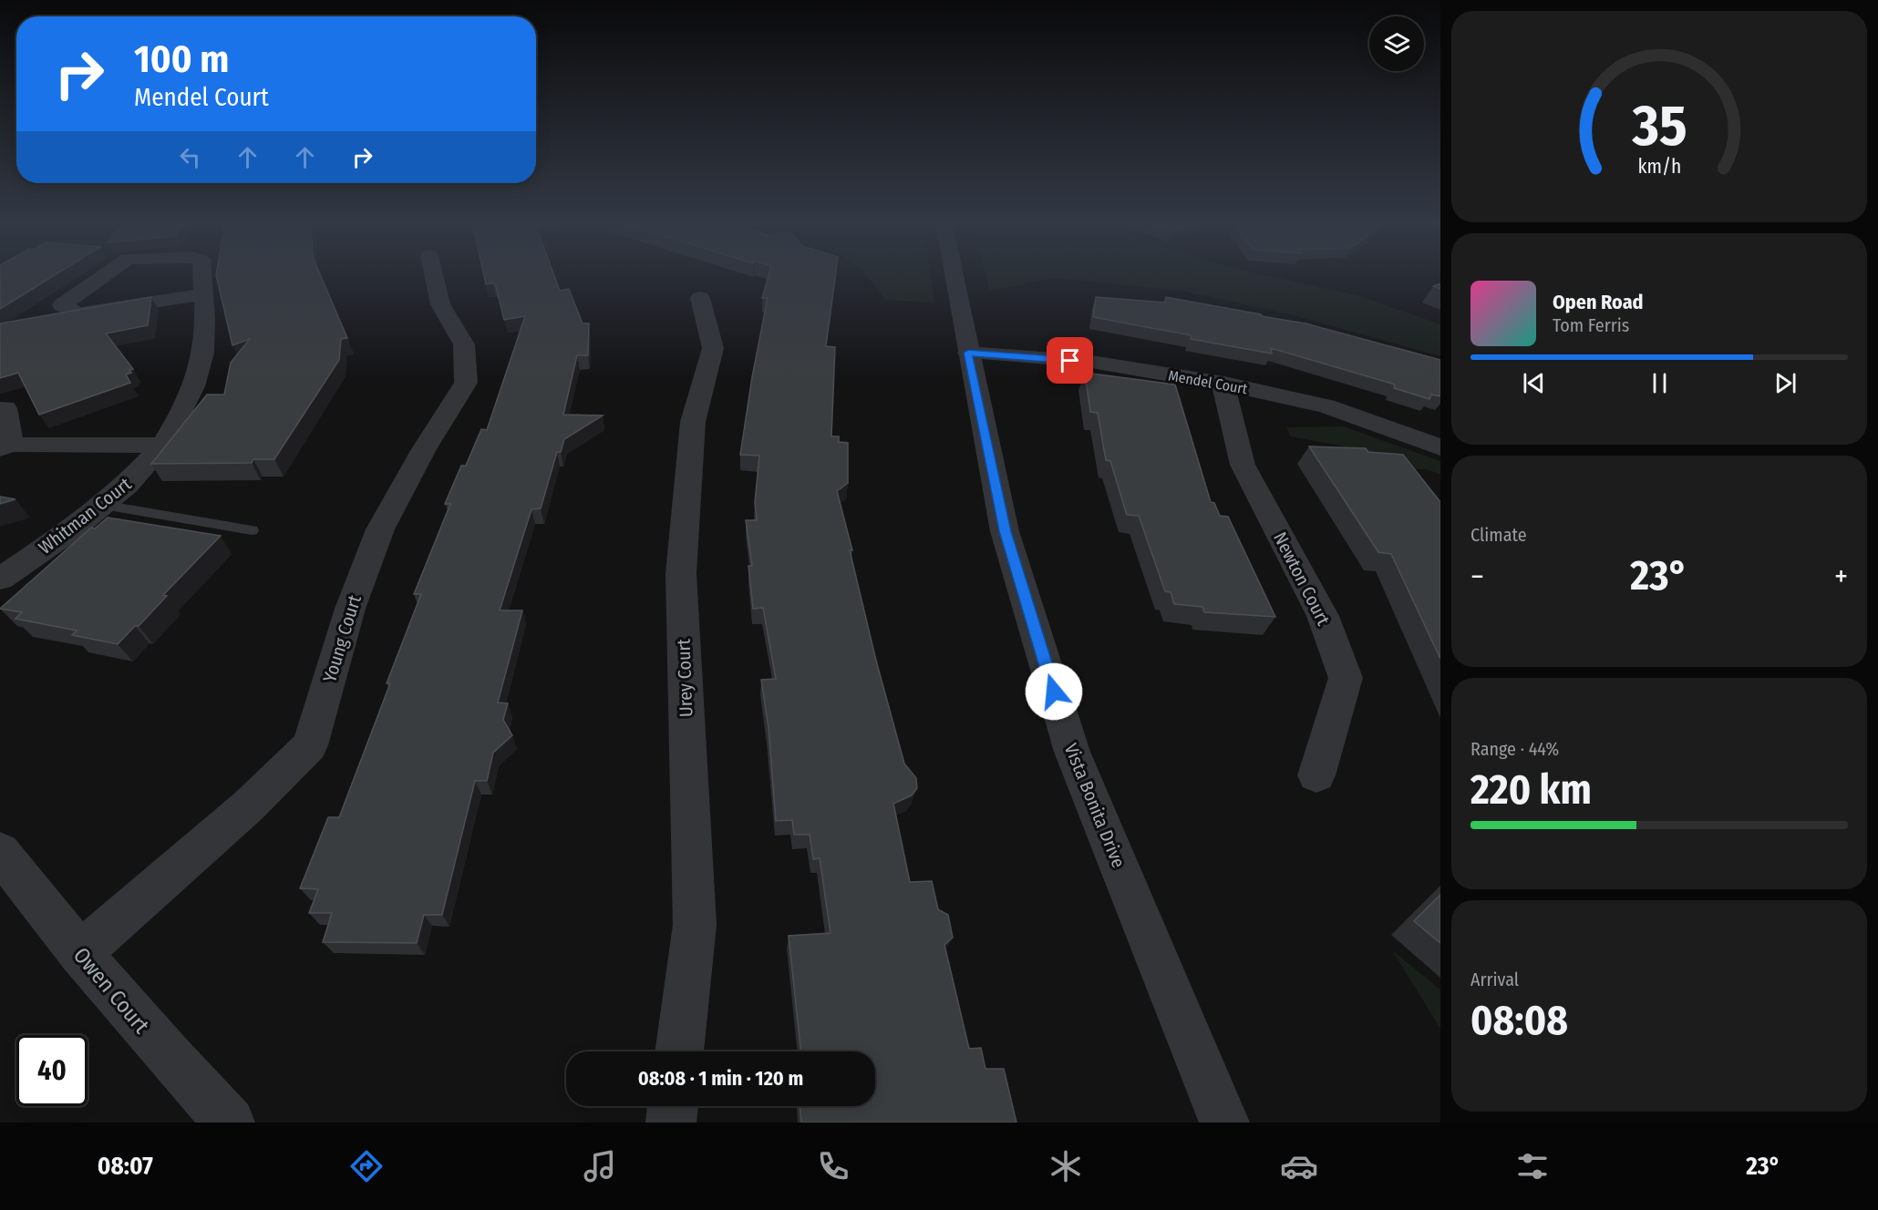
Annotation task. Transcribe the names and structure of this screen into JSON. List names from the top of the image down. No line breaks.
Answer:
{"streets":{"street":["Mendel Court","Whitman Court","Newton Court","Young Court","Urey Court","Vista Bonita Drive","Owen Court"]},"crossings":[["Mendel Court","Newton Court"],["Mendel Court","Vista Bonita Drive"],["Young Court","Owen Court"]],"page":{"turn":["100 m","Mendel Court"],"song":["Open Road","Tom Ferris"],"tile":["Climate",["Range · 44%","220 km"],["Arrival","08:08"]],"heat":["−","23°","+"],"limit":"40","trip":"08:08 · 1 min · 120 m","tabs":["08:07","23°"],"gauge":["35","km/h"]}}
